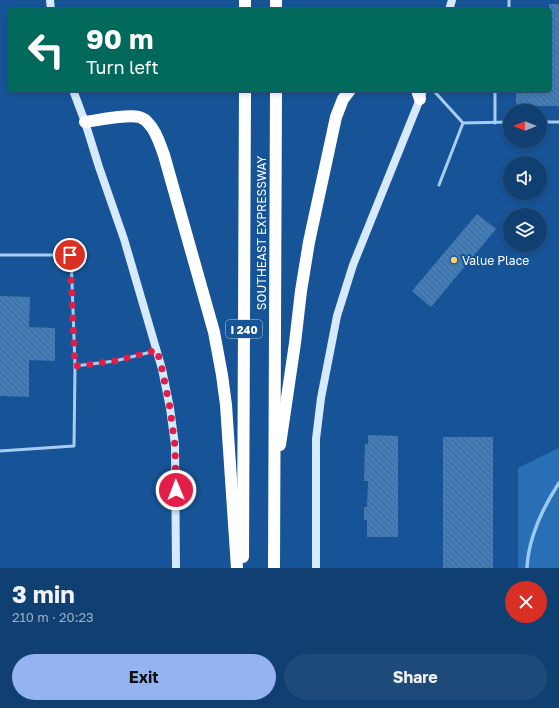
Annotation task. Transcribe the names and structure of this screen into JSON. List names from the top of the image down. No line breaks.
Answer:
{"streets":{"highway":["SOUTHEAST EXPRESSWAY","I 240"]},"places":["Value Place"],"north":"left","page":{"turn":["90 m","Turn left"],"heading":["3 min","210 m · 20:23"],"buttons":["Exit","Share"]}}
